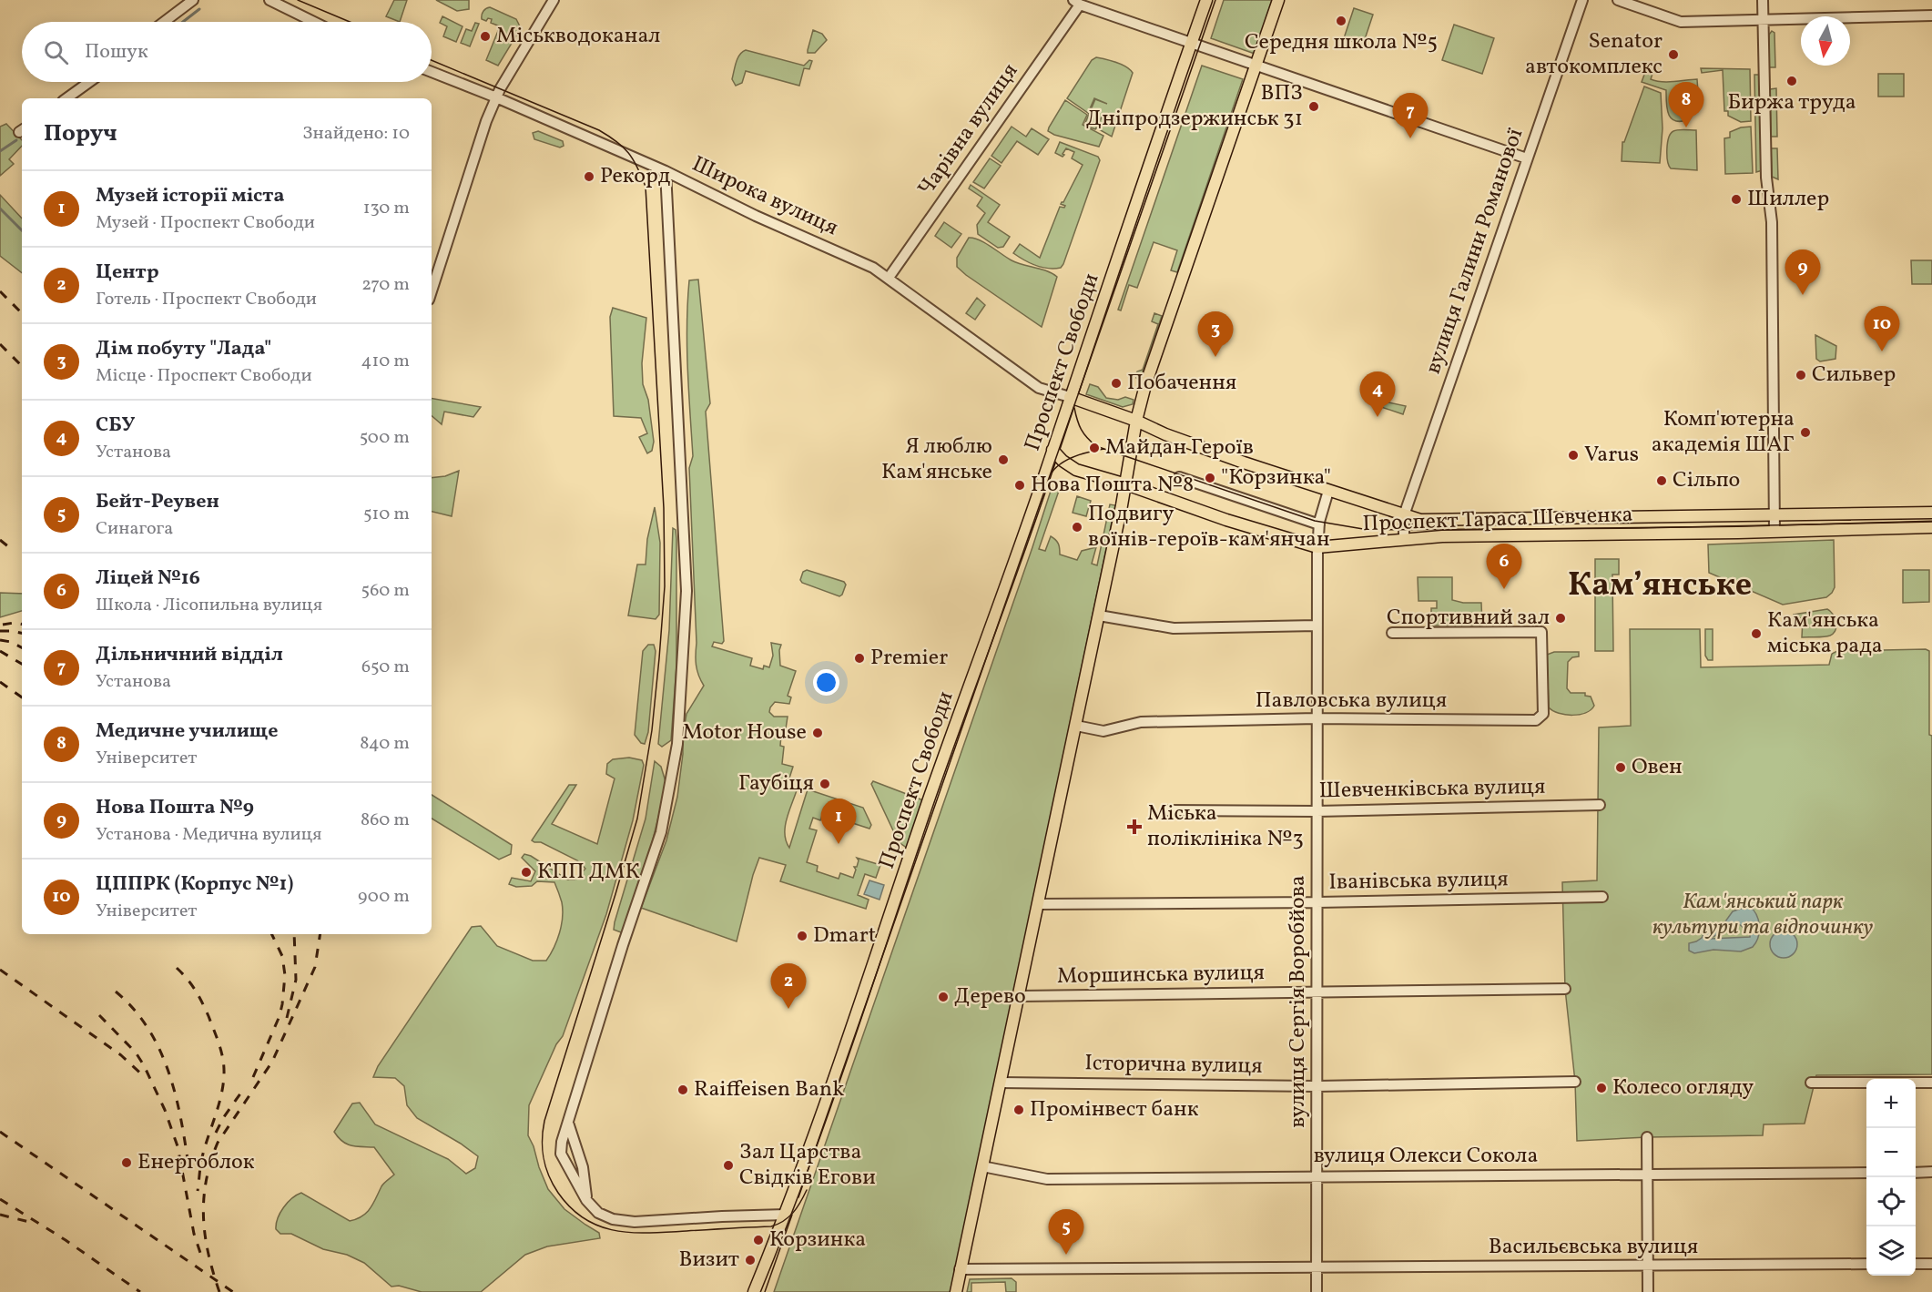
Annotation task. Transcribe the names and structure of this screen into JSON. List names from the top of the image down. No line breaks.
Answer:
{"streets":{"main road":["Проспект Свободи","Проспект Тараса Шевченка"],"street":["Чарівна вулиця","Широка вулиця","вулиця Галини Романової","Павловська вулиця","Шевченківська вулиця","Іванівська вулиця","Моршинська вулиця","вулиця Сергія Воробйова","Історична вулиця","вулиця Олекси Сокола","Васильєвська вулиця"]},"crossings":[["Чарівна вулиця","Широка вулиця"],["Широка вулиця","Проспект Свободи"],["Широка вулиця","Проспект Тараса Шевченка"],["вулиця Галини Романової","Проспект Тараса Шевченка"],["Проспект Свободи","Проспект Тараса Шевченка"],["Проспект Тараса Шевченка","вулиця Сергія Воробйова"],["Павловська вулиця","вулиця Сергія Воробйова"],["Шевченківська вулиця","вулиця Сергія Воробйова"],["Іванівська вулиця","вулиця Сергія Воробйова"],["Моршинська вулиця","вулиця Сергія Воробйова"],["вулиця Сергія Воробйова","Історична вулиця"],["вулиця Сергія Воробйова","вулиця Олекси Сокола"],["вулиця Сергія Воробйова","Васильєвська вулиця"]],"districts":["Кам’янське"],"parks":["Кам'янський парк культури та відпочинку"],"places":{"other":["Середня школа №5","Міськводоканал","Senator автокомплекс","Биржа труда","ВПЗ Дніпродзержинськ 31","Рекорд","Шиллер","Сильвер","Побачення","Комп'ютерна академія ШАГ","Майдан Героїв","Varus","Я люблю Кам'янське","\"Корзинка\"","Сільпо","Нова Пошта №8","Подвигу воїнів-героїв-кам'янчан","Спортивний зал","Кам'янська міська рада","Premier","Motor House","Овен","Гаубіця","КПП ДМК","Dmart","Дерево","Колесо огляду","Raiffeisen Bank","Промінвест банк","Енергоблок","Зал Царства Свiдкiв Егови","Корзинка","Визит"],"health":["Міська поліклініка №3"]},"north":"bottom","page":{"search":"Пошук","pins":["8","7","9","10","3","4","6","1","2","5"],"heading":["Поруч","Знайдено: 10"],"list":[{"mark":"1","name":"Музей історії міста","note":"Музей · Проспект Свободи","value":"130 m"},{"mark":"2","name":"Центр","note":"Готель · Проспект Свободи","value":"270 m"},{"mark":"3","name":"Дім побуту \"Лада\"","note":"Місце · Проспект Свободи","value":"410 m"},{"mark":"4","name":"СБУ","note":"Установа","value":"500 m"},{"mark":"5","name":"Бейт-Реувен","note":"Синагога","value":"510 m"},{"mark":"6","name":"Ліцей №16","note":"Школа · Лісопильна вулиця","value":"560 m"},{"mark":"7","name":"Дільничний відділ","note":"Установа","value":"650 m"},{"mark":"8","name":"Медичне училище","note":"Університет","value":"840 m"},{"mark":"9","name":"Нова Пошта №9","note":"Установа · Медична вулиця","value":"860 m"},{"mark":"10","name":"ЦППРК (Корпус №1)","note":"Університет","value":"900 m"}],"map_buttons":["+","−"]}}
